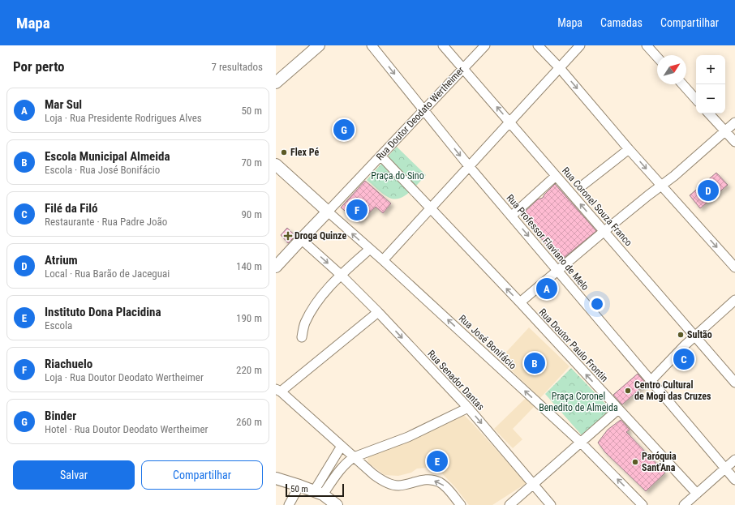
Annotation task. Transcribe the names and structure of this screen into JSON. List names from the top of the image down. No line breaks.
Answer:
{"streets":{"main road":["Rua Doutor Deodato Wertheimer"],"street":["Rua Coronel Souza Franco","Rua Professor Flaviano de Melo","Rua José Bonifácio","Rua Doutor Paulo Frontin","Rua Senador Dantas"]},"crossings":[["Rua Doutor Deodato Wertheimer","Rua Coronel Souza Franco"],["Rua Doutor Deodato Wertheimer","Rua Professor Flaviano de Melo"],["Rua Doutor Deodato Wertheimer","Rua José Bonifácio"],["Rua Doutor Deodato Wertheimer","Rua Doutor Paulo Frontin"],["Rua Doutor Deodato Wertheimer","Rua Senador Dantas"]],"one_way":["Rua Professor Flaviano de Melo","Rua José Bonifácio","Rua Doutor Paulo Frontin","Rua Senador Dantas"],"parks":["Praça do Sino","Praça Coronel Benedito de Almeida"],"places":{"other":["Flex Pé","Sultão","Centro Cultural de Mogi das Cruzes","Paróquia Sant'Ana"],"health":["Droga Quinze"]},"scale_bar":"50 m","north":"top right","page":{"header":"Mapa","nav":["Mapa","Camadas","Compartilhar"],"heading":["Por perto","7 resultados"],"map_buttons":["+","−"],"list":[{"mark":"A","name":"Mar Sul","note":"Loja · Rua Presidente Rodrigues Alves","value":"50 m"},{"mark":"B","name":"Escola Municipal Almeida","note":"Escola · Rua José Bonifácio","value":"70 m"},{"mark":"C","name":"Filé da Filó","note":"Restaurante · Rua Padre João","value":"90 m"},{"mark":"D","name":"Atrium","note":"Local · Rua Barão de Jaceguai","value":"140 m"},{"mark":"E","name":"Instituto Dona Placidina","note":"Escola","value":"190 m"},{"mark":"F","name":"Riachuelo","note":"Loja · Rua Doutor Deodato Wertheimer","value":"220 m"},{"mark":"G","name":"Binder","note":"Hotel · Rua Doutor Deodato Wertheimer","value":"260 m"}],"pins":["G","D","F","A","C","B","E"],"buttons":["Salvar","Compartilhar"],"scale":"50 m"}}
